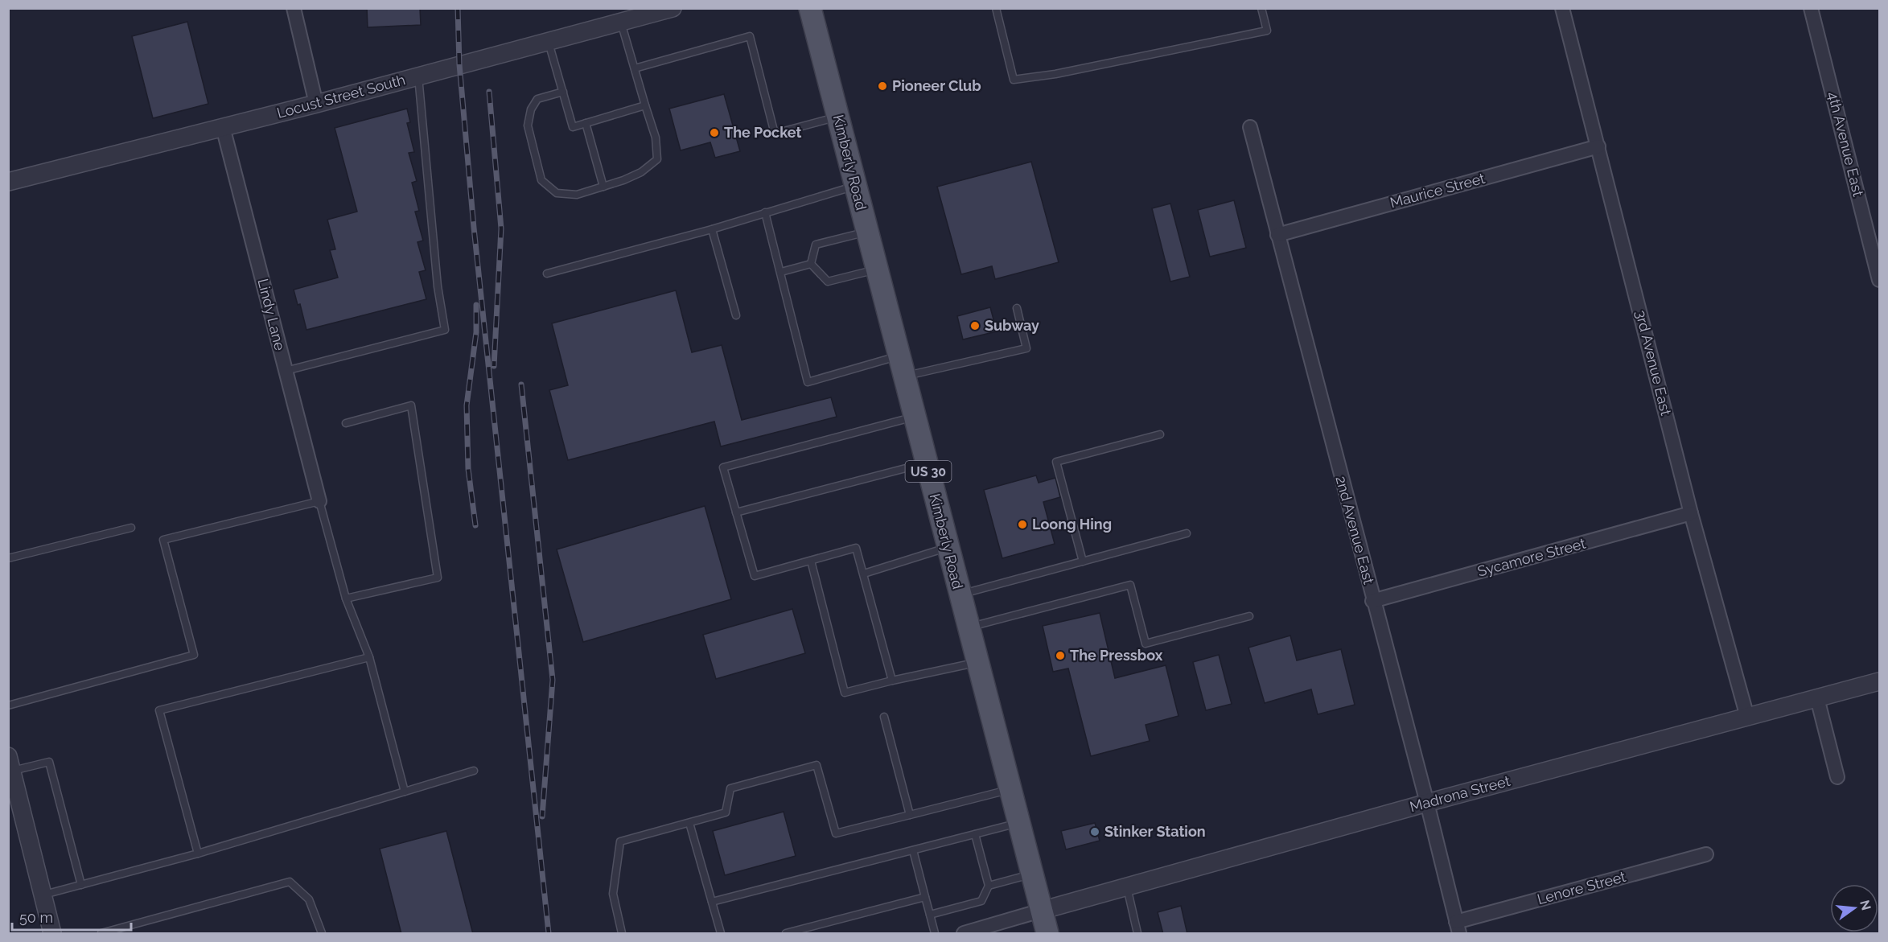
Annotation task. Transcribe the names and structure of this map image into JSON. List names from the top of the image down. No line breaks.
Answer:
{"streets":{"main road":["Kimberly Road","US 30"],"street":["Locust Street South","4th Avenue East","Maurice Street","Lindy Lane","3rd Avenue East","2nd Avenue East","Sycamore Street","Madrona Street","Lenore Street"]},"crossings":[["Locust Street South","Lindy Lane"],["Kimberly Road","Madrona Street"],["Maurice Street","3rd Avenue East"],["Maurice Street","2nd Avenue East"],["3rd Avenue East","Sycamore Street"],["3rd Avenue East","Madrona Street"],["2nd Avenue East","Sycamore Street"],["2nd Avenue East","Madrona Street"],["2nd Avenue East","Lenore Street"]],"places":["Pioneer Club","The Pocket","Subway","Loong Hing","The Pressbox","Stinker Station"],"scale_bar":"50 m","north":"right"}
